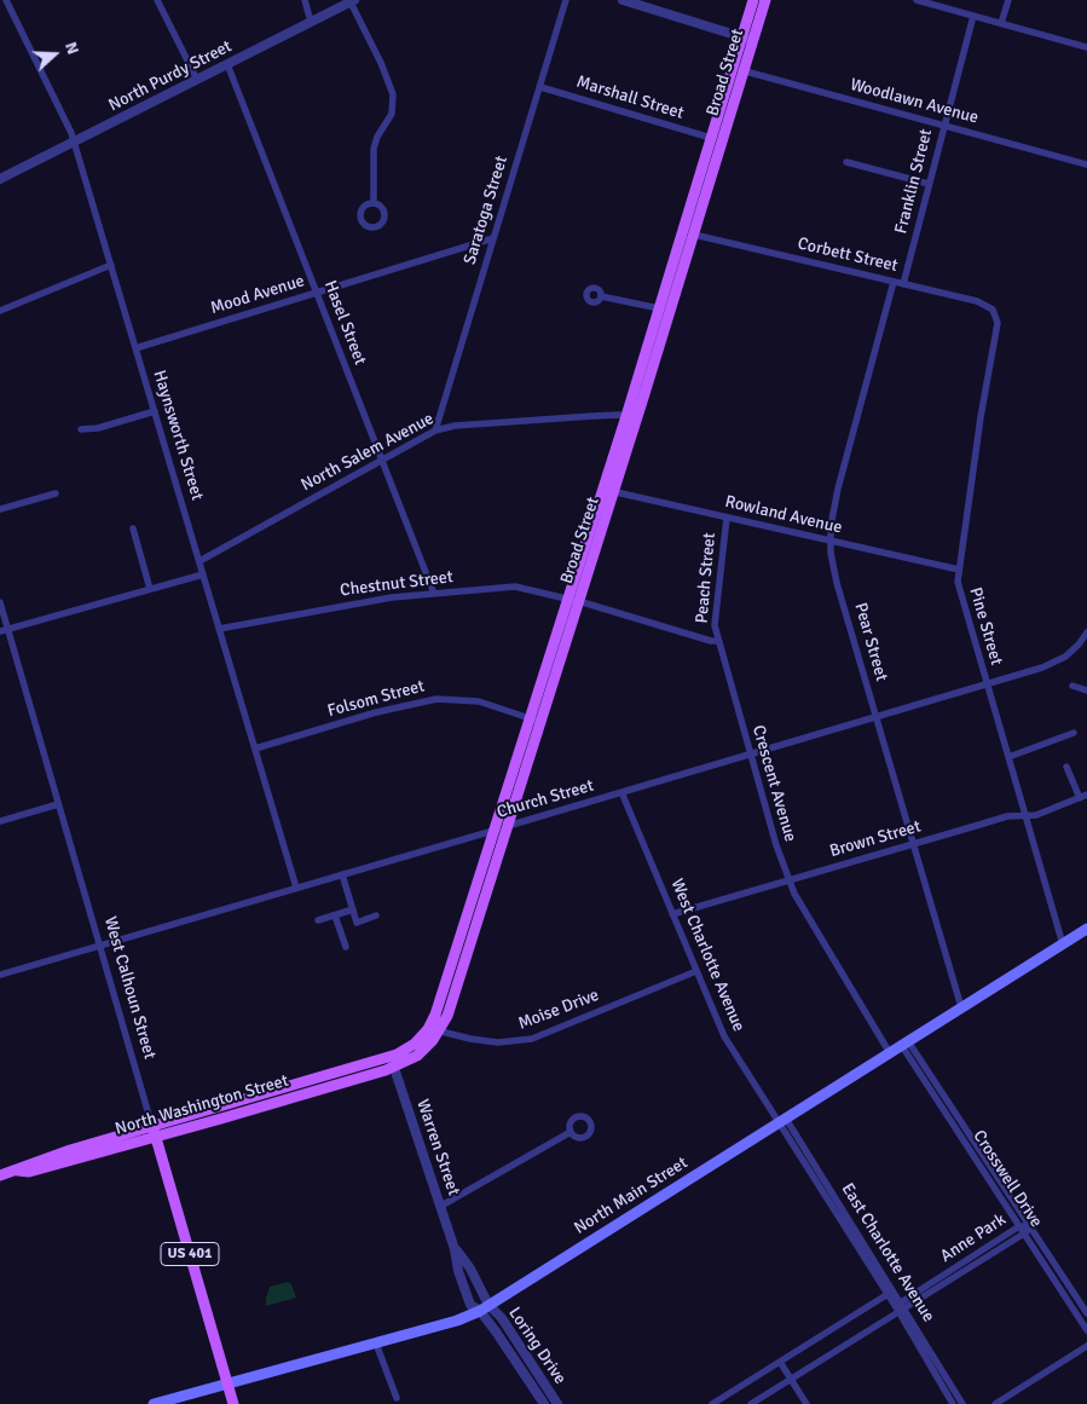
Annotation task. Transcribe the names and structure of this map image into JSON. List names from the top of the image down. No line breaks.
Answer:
{"streets":{"main road":["Broad Street","West Calhoun Street","North Washington Street","North Main Street","US 401"],"street":["North Purdy Street","Marshall Street","Woodlawn Avenue","Franklin Street","Saratoga Street","Corbett Street","Mood Avenue","Hasel Street","Haynsworth Street","North Salem Avenue","Rowland Avenue","Peach Street","Chestnut Street","Pine Street","Pear Street","Folsom Street","Crescent Avenue","Church Street","Brown Street","West Charlotte Avenue","Moise Drive","Warren Street","Crosswell Drive","Anne Park","East Charlotte Avenue","Loring Drive"]},"crossings":[["Broad Street","Marshall Street"],["Broad Street","Woodlawn Avenue"],["Broad Street","Corbett Street"],["Broad Street","North Salem Avenue"],["Broad Street","Rowland Avenue"],["Broad Street","Chestnut Street"],["Broad Street","Folsom Street"],["Broad Street","Church Street"],["Broad Street","Moise Drive"],["Broad Street","North Washington Street"],["Broad Street","Warren Street"],["North Purdy Street","Hasel Street"],["North Purdy Street","Haynsworth Street"],["Marshall Street","Saratoga Street"],["Woodlawn Avenue","Franklin Street"],["Franklin Street","Corbett Street"],["Saratoga Street","Mood Avenue"],["Saratoga Street","North Salem Avenue"],["Corbett Street","Pine Street"],["Corbett Street","Pear Street"],["Mood Avenue","Hasel Street"],["Mood Avenue","Haynsworth Street"],["Hasel Street","North Salem Avenue"],["Hasel Street","Chestnut Street"],["Haynsworth Street","North Salem Avenue"],["Haynsworth Street","Chestnut Street"],["Haynsworth Street","Folsom Street"],["Haynsworth Street","Church Street"],["Rowland Avenue","Peach Street"],["Rowland Avenue","Pine Street"],["Rowland Avenue","Pear Street"],["Peach Street","Crescent Avenue"],["Pine Street","Church Street"],["Pine Street","Brown Street"],["Pine Street","North Main Street"],["Pear Street","Church Street"],["Pear Street","Brown Street"],["Pear Street","North Main Street"],["Crescent Avenue","Church Street"],["Crescent Avenue","Brown Street"],["Crescent Avenue","North Main Street"],["Church Street","West Charlotte Avenue"],["Church Street","West Calhoun Street"],["Brown Street","West Charlotte Avenue"],["West Charlotte Avenue","Moise Drive"],["West Charlotte Avenue","North Main Street"],["West Charlotte Avenue","East Charlotte Avenue"],["West Calhoun Street","North Washington Street"],["West Calhoun Street","North Main Street"],["West Calhoun Street","US 401"],["North Washington Street","Warren Street"],["Warren Street","North Main Street"],["Warren Street","Loring Drive"],["Crosswell Drive","North Main Street"],["Crosswell Drive","Anne Park"],["North Main Street","East Charlotte Avenue"],["North Main Street","US 401"],["North Main Street","Loring Drive"],["Anne Park","East Charlotte Avenue"]],"north":"right"}
